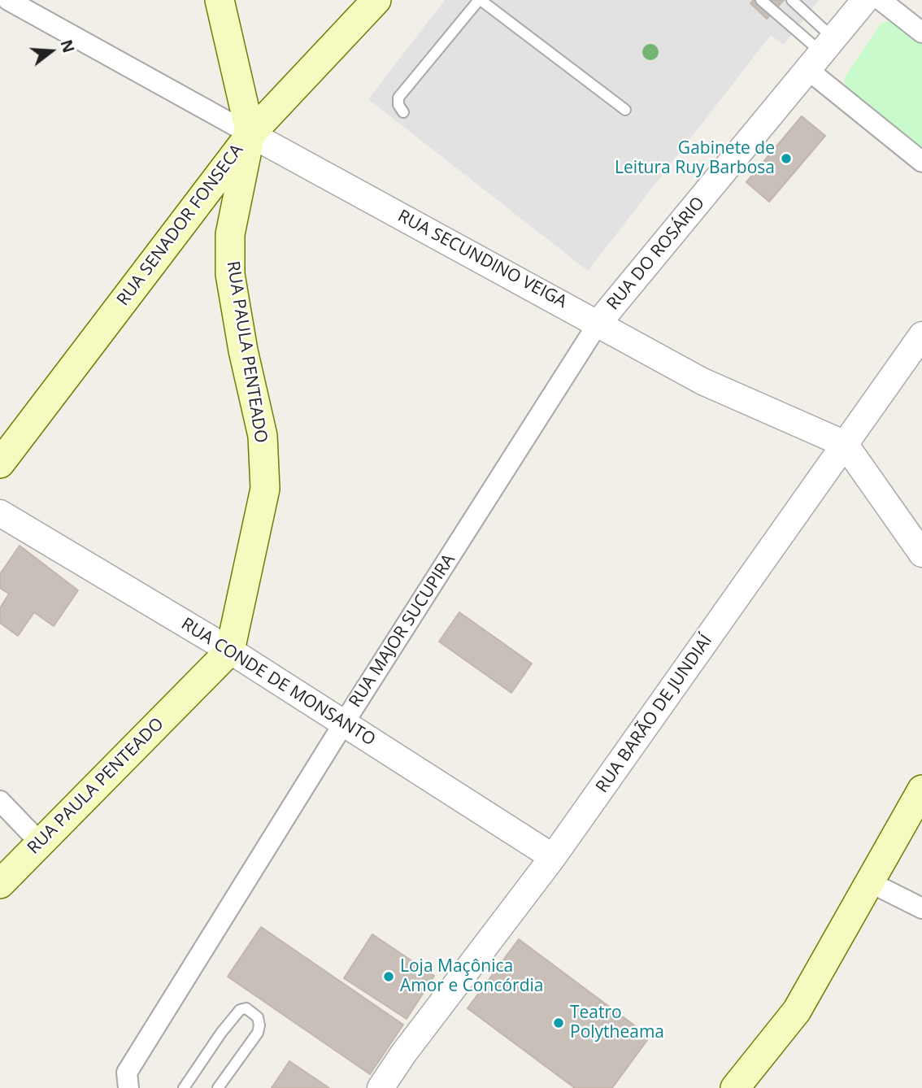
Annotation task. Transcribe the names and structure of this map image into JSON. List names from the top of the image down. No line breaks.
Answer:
{"streets":{"main road":["RUA SENADOR FONSECA","RUA PAULA PENTEADO"],"street":["RUA DO ROSÁRIO","RUA SECUNDINO VEIGA","RUA MAJOR SUCUPIRA","RUA CONDE DE MONSANTO","RUA BARÃO DE JUNDIAÍ"]},"crossings":[["RUA SENADOR FONSECA","RUA SECUNDINO VEIGA"],["RUA SENADOR FONSECA","RUA PAULA PENTEADO"],["RUA DO ROSÁRIO","RUA SECUNDINO VEIGA"],["RUA DO ROSÁRIO","RUA MAJOR SUCUPIRA"],["RUA SECUNDINO VEIGA","RUA PAULA PENTEADO"],["RUA SECUNDINO VEIGA","RUA MAJOR SUCUPIRA"],["RUA SECUNDINO VEIGA","RUA BARÃO DE JUNDIAÍ"],["RUA PAULA PENTEADO","RUA CONDE DE MONSANTO"],["RUA MAJOR SUCUPIRA","RUA CONDE DE MONSANTO"],["RUA CONDE DE MONSANTO","RUA BARÃO DE JUNDIAÍ"]],"places":["Gabinete de Leitura Ruy Barbosa","Loja Maçônica Amor e Concórdia","Teatro Polytheama"],"north":"right"}
